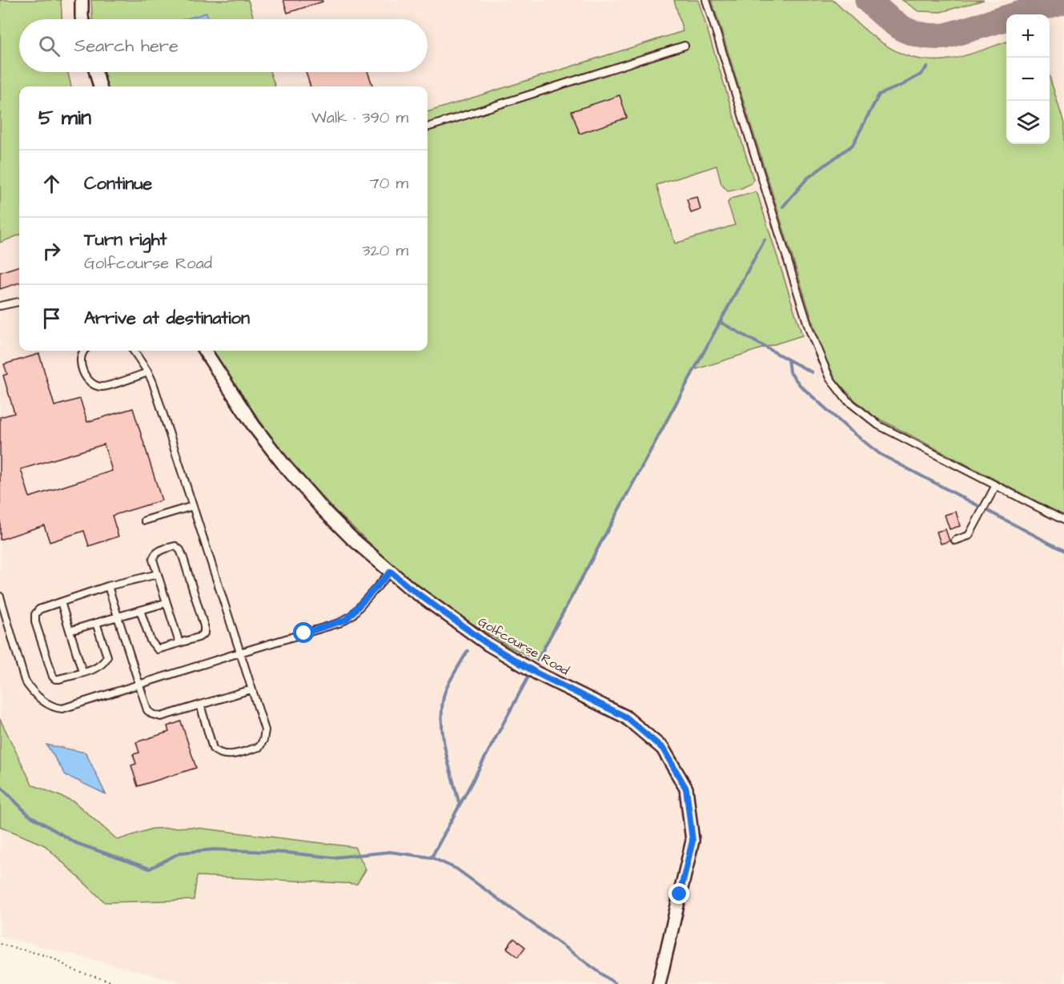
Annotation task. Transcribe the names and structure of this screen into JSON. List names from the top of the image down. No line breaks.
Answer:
{"streets":{"street":["Golfcourse Road"]},"page":{"map_buttons":["+","−"],"search":"Search here","heading":["5 min","Walk · 390 m"],"list":[["Continue","70 m"],["Turn right","Golfcourse Road","320 m"],"Arrive at destination"]}}
